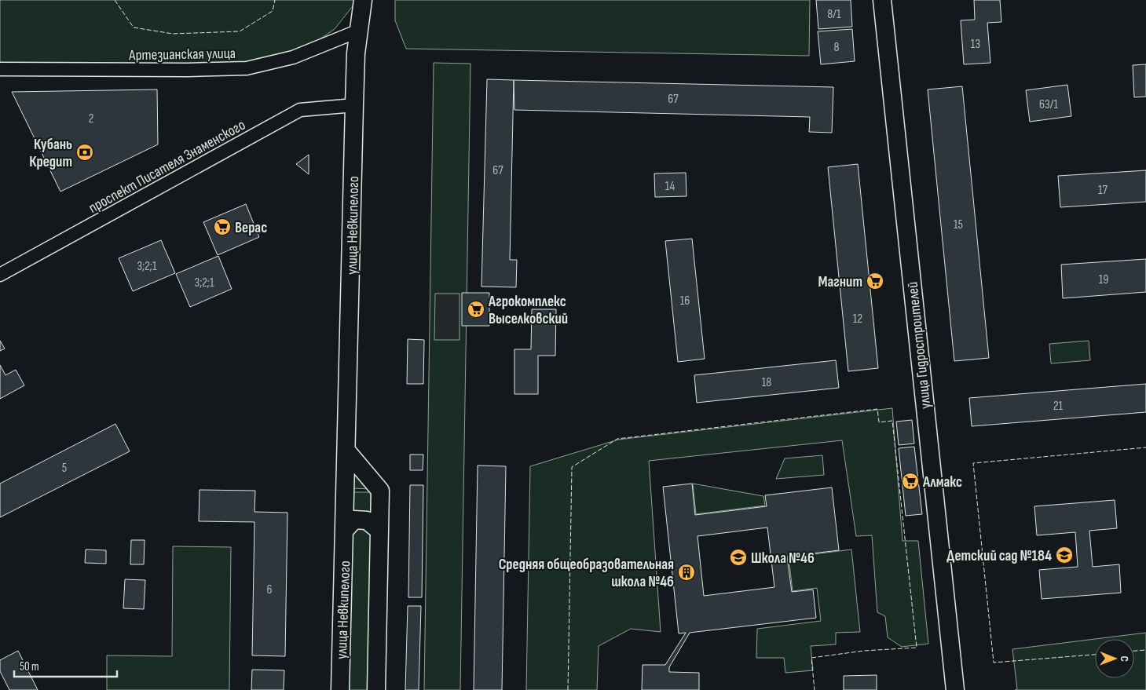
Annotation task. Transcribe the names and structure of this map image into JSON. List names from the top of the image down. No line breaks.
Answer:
{"streets":{"street":["Артезианская улица","проспект Писателя Знаменского","улица Невкипелого","улица Гидростроителей"]},"crossings":[["Артезианская улица","улица Невкипелого"],["проспект Писателя Знаменского","улица Невкипелого"]],"places":{"bank":["Кубань Кредит"],"supermarket":["Верас","Магнит","Агрокомплекс Выселковский","Алмакс"],"school or university":["Детский сад №184","Школа №46"],"building":["Средняя общеобразовательная школа №46"]},"house_numbers":["8/1","13","8","67","63/1","2","67","14","17","15","3;2;1","19","3;2;1","16","12","18","21","5","6"],"scale_bar":"50 m","north":"right"}
